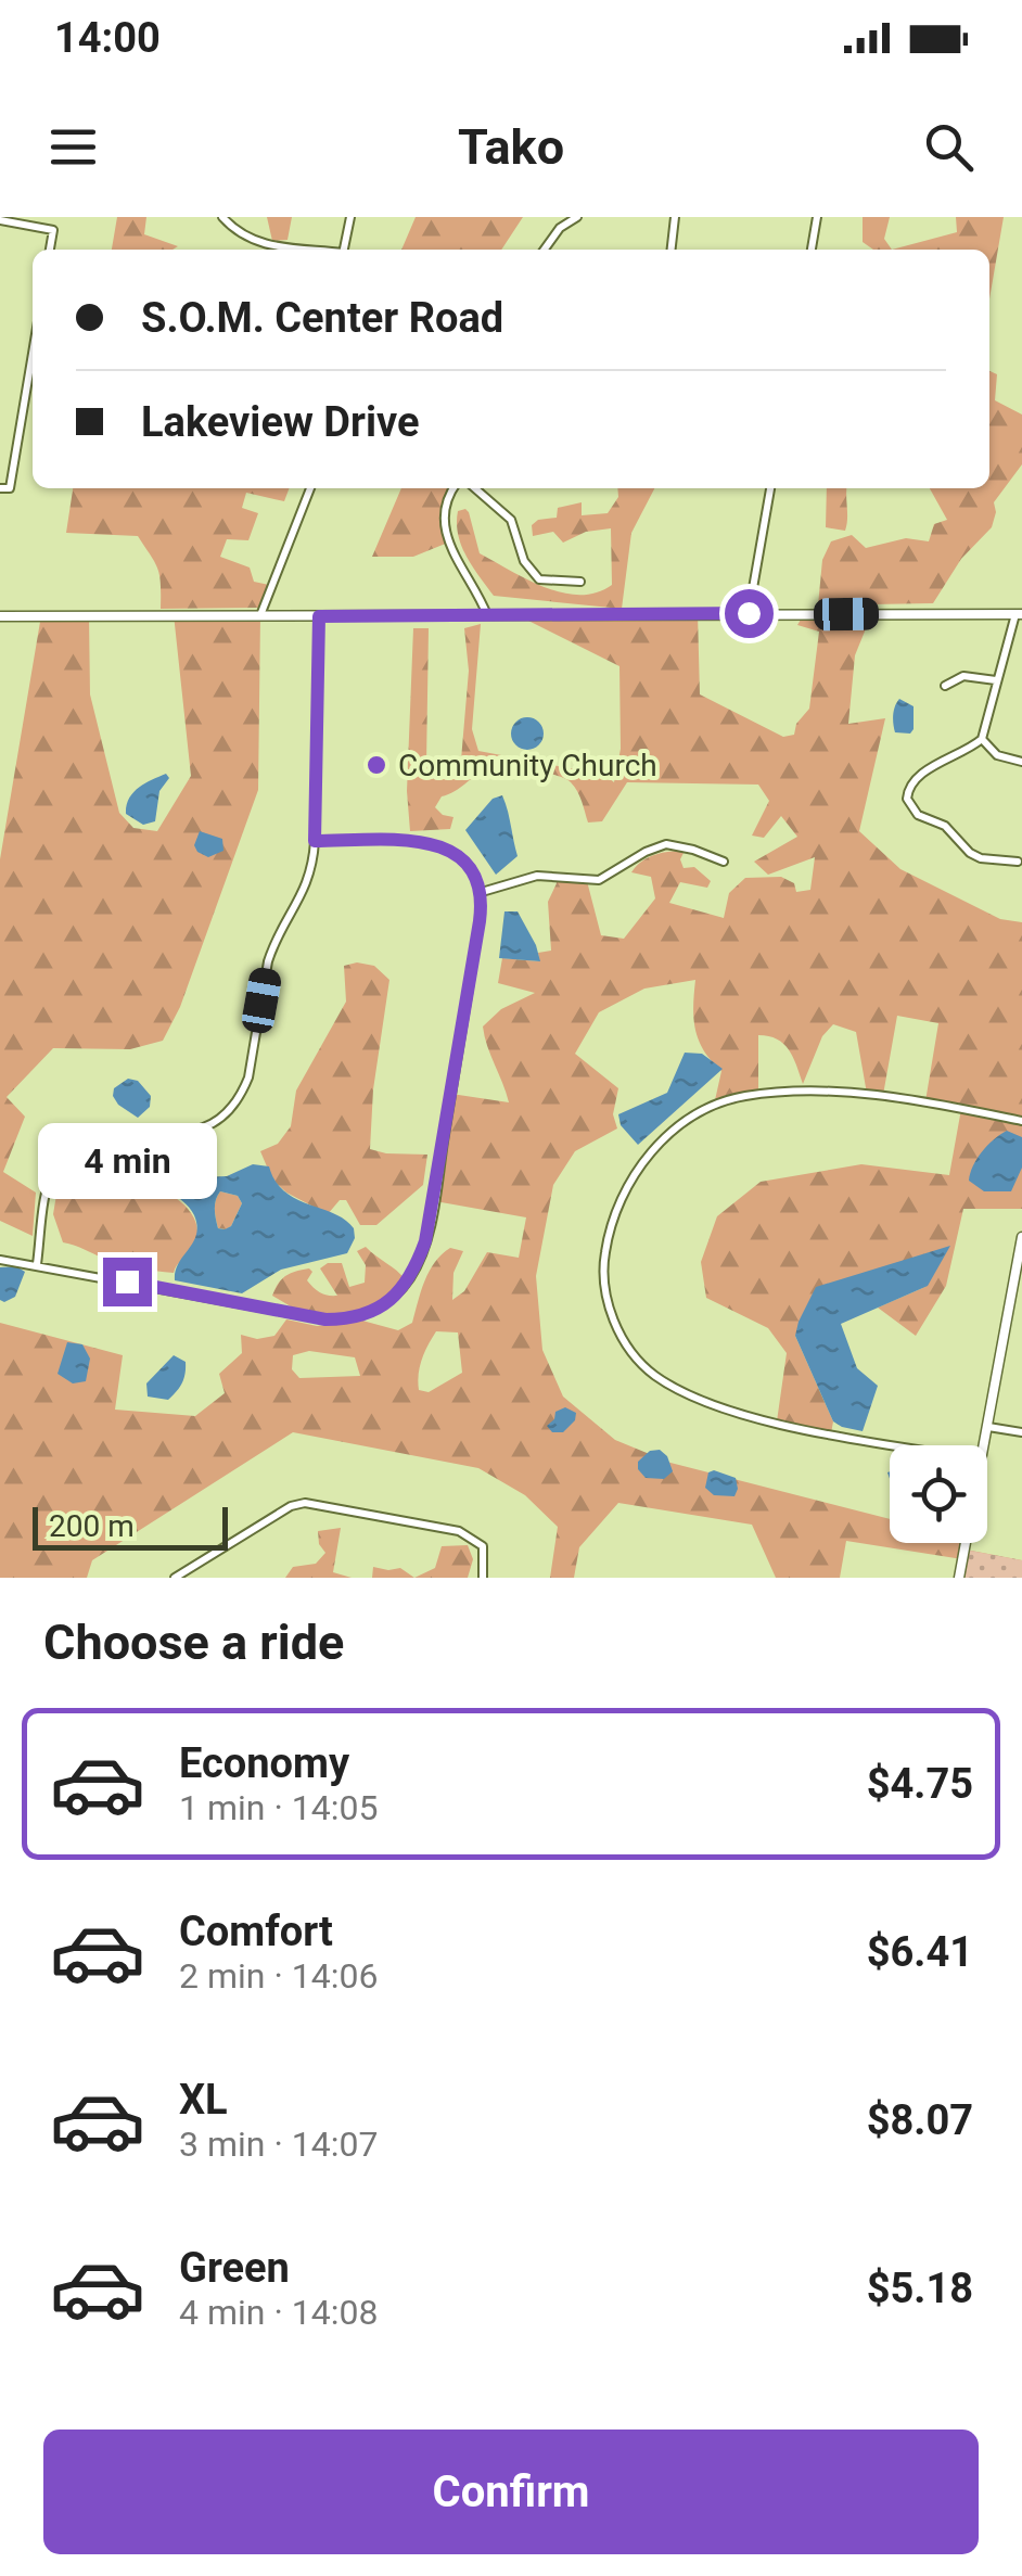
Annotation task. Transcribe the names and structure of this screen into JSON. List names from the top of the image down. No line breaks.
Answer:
{"places":["Community Church"],"scale_bar":"200 m","page":{"status":"14:00","header":"Tako","banner":["S.O.M. Center Road","Lakeview Drive"],"bubble":"4 min","scale":"200 m","heading":"Choose a ride","list":[{"name":"Economy","note":"1 min · 14:05","value":"$4.75"},{"name":"Comfort","note":"2 min · 14:06","value":"$6.41"},{"name":"XL","note":"3 min · 14:07","value":"$8.07"},{"name":"Green","note":"4 min · 14:08","value":"$5.18"}],"buttons":"Confirm"}}
